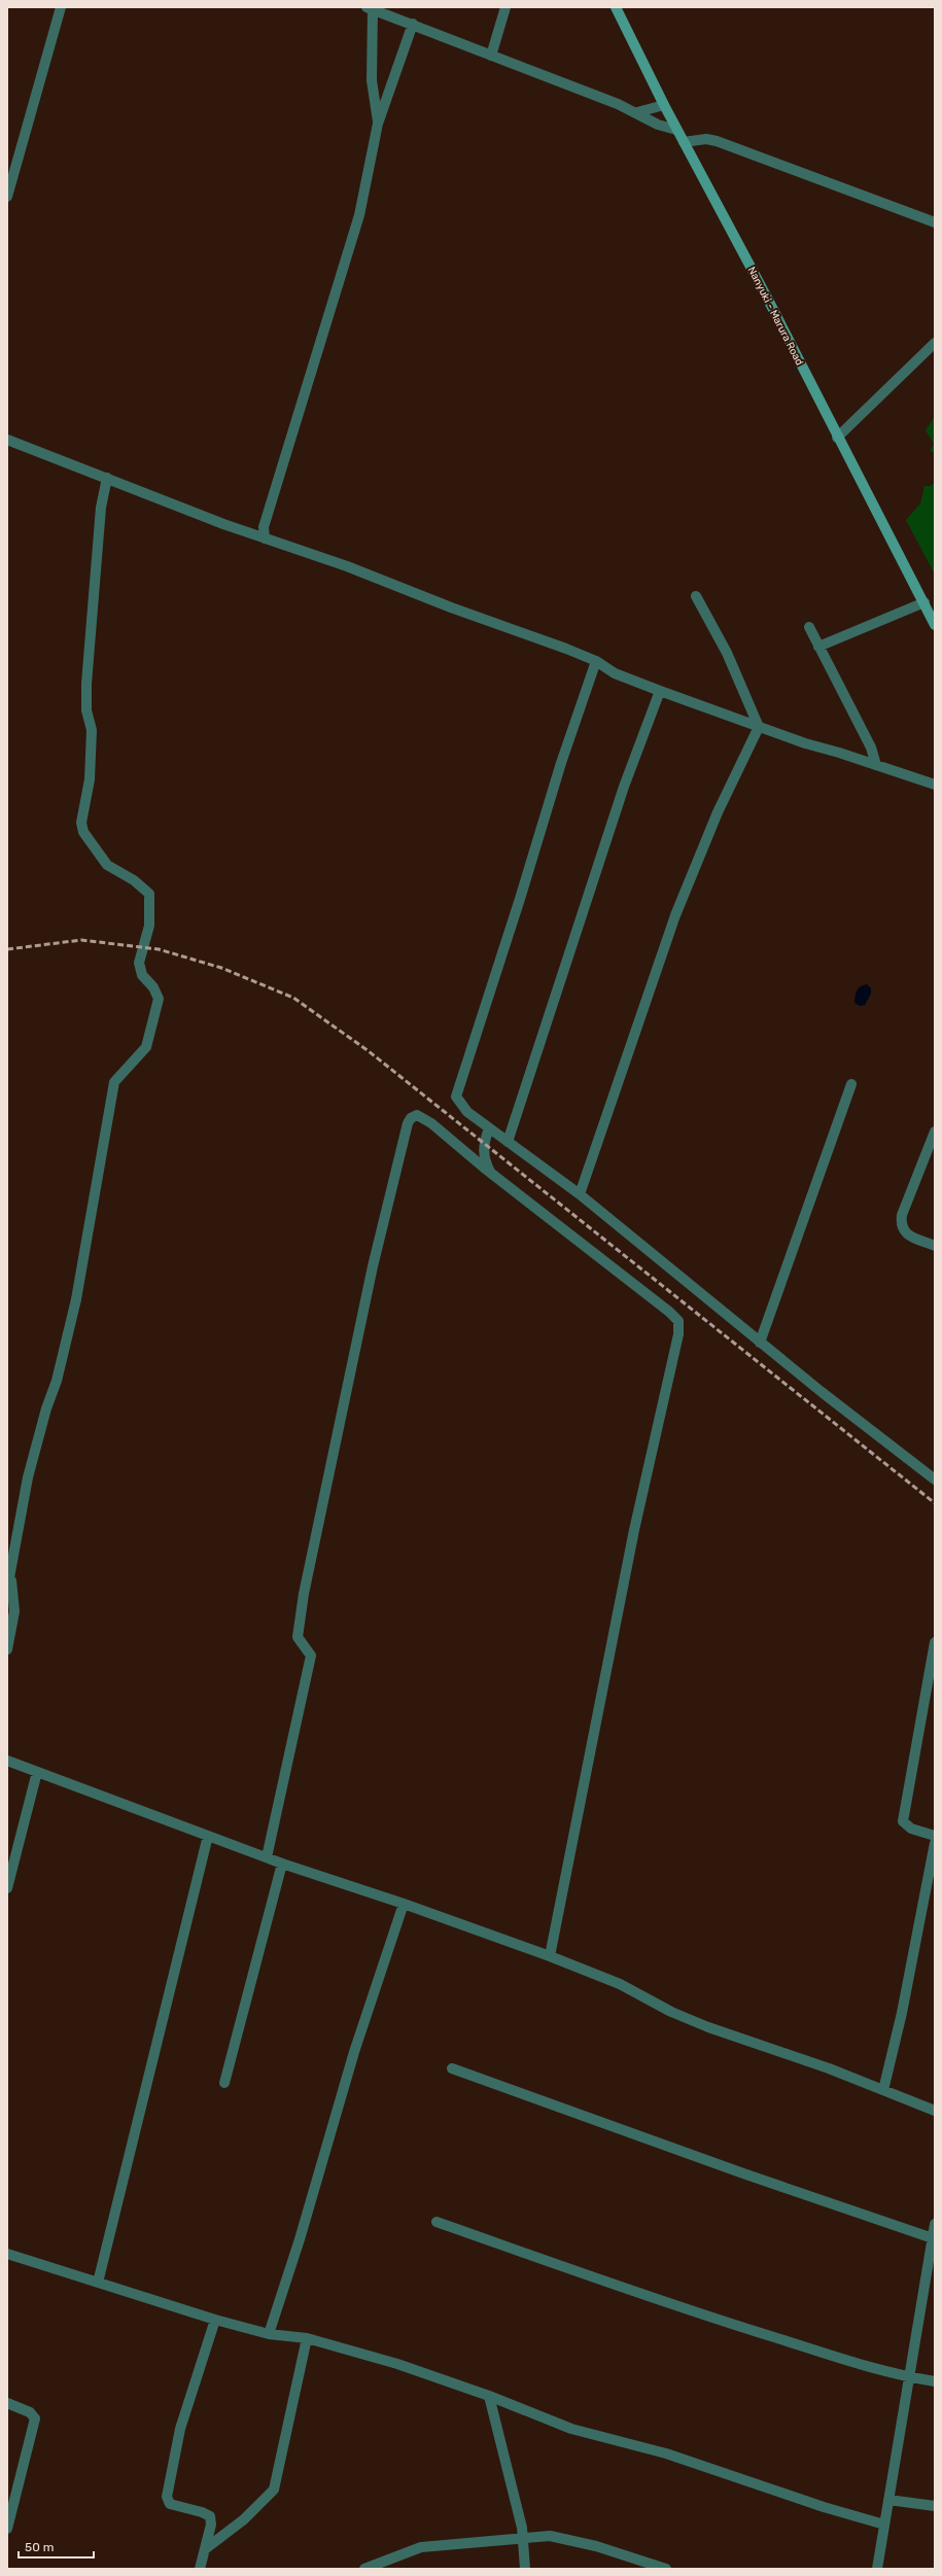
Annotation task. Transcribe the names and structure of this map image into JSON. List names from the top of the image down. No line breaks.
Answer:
{"streets":{"street":["Nanyuki - Marura Road"]},"scale_bar":"50 m"}
